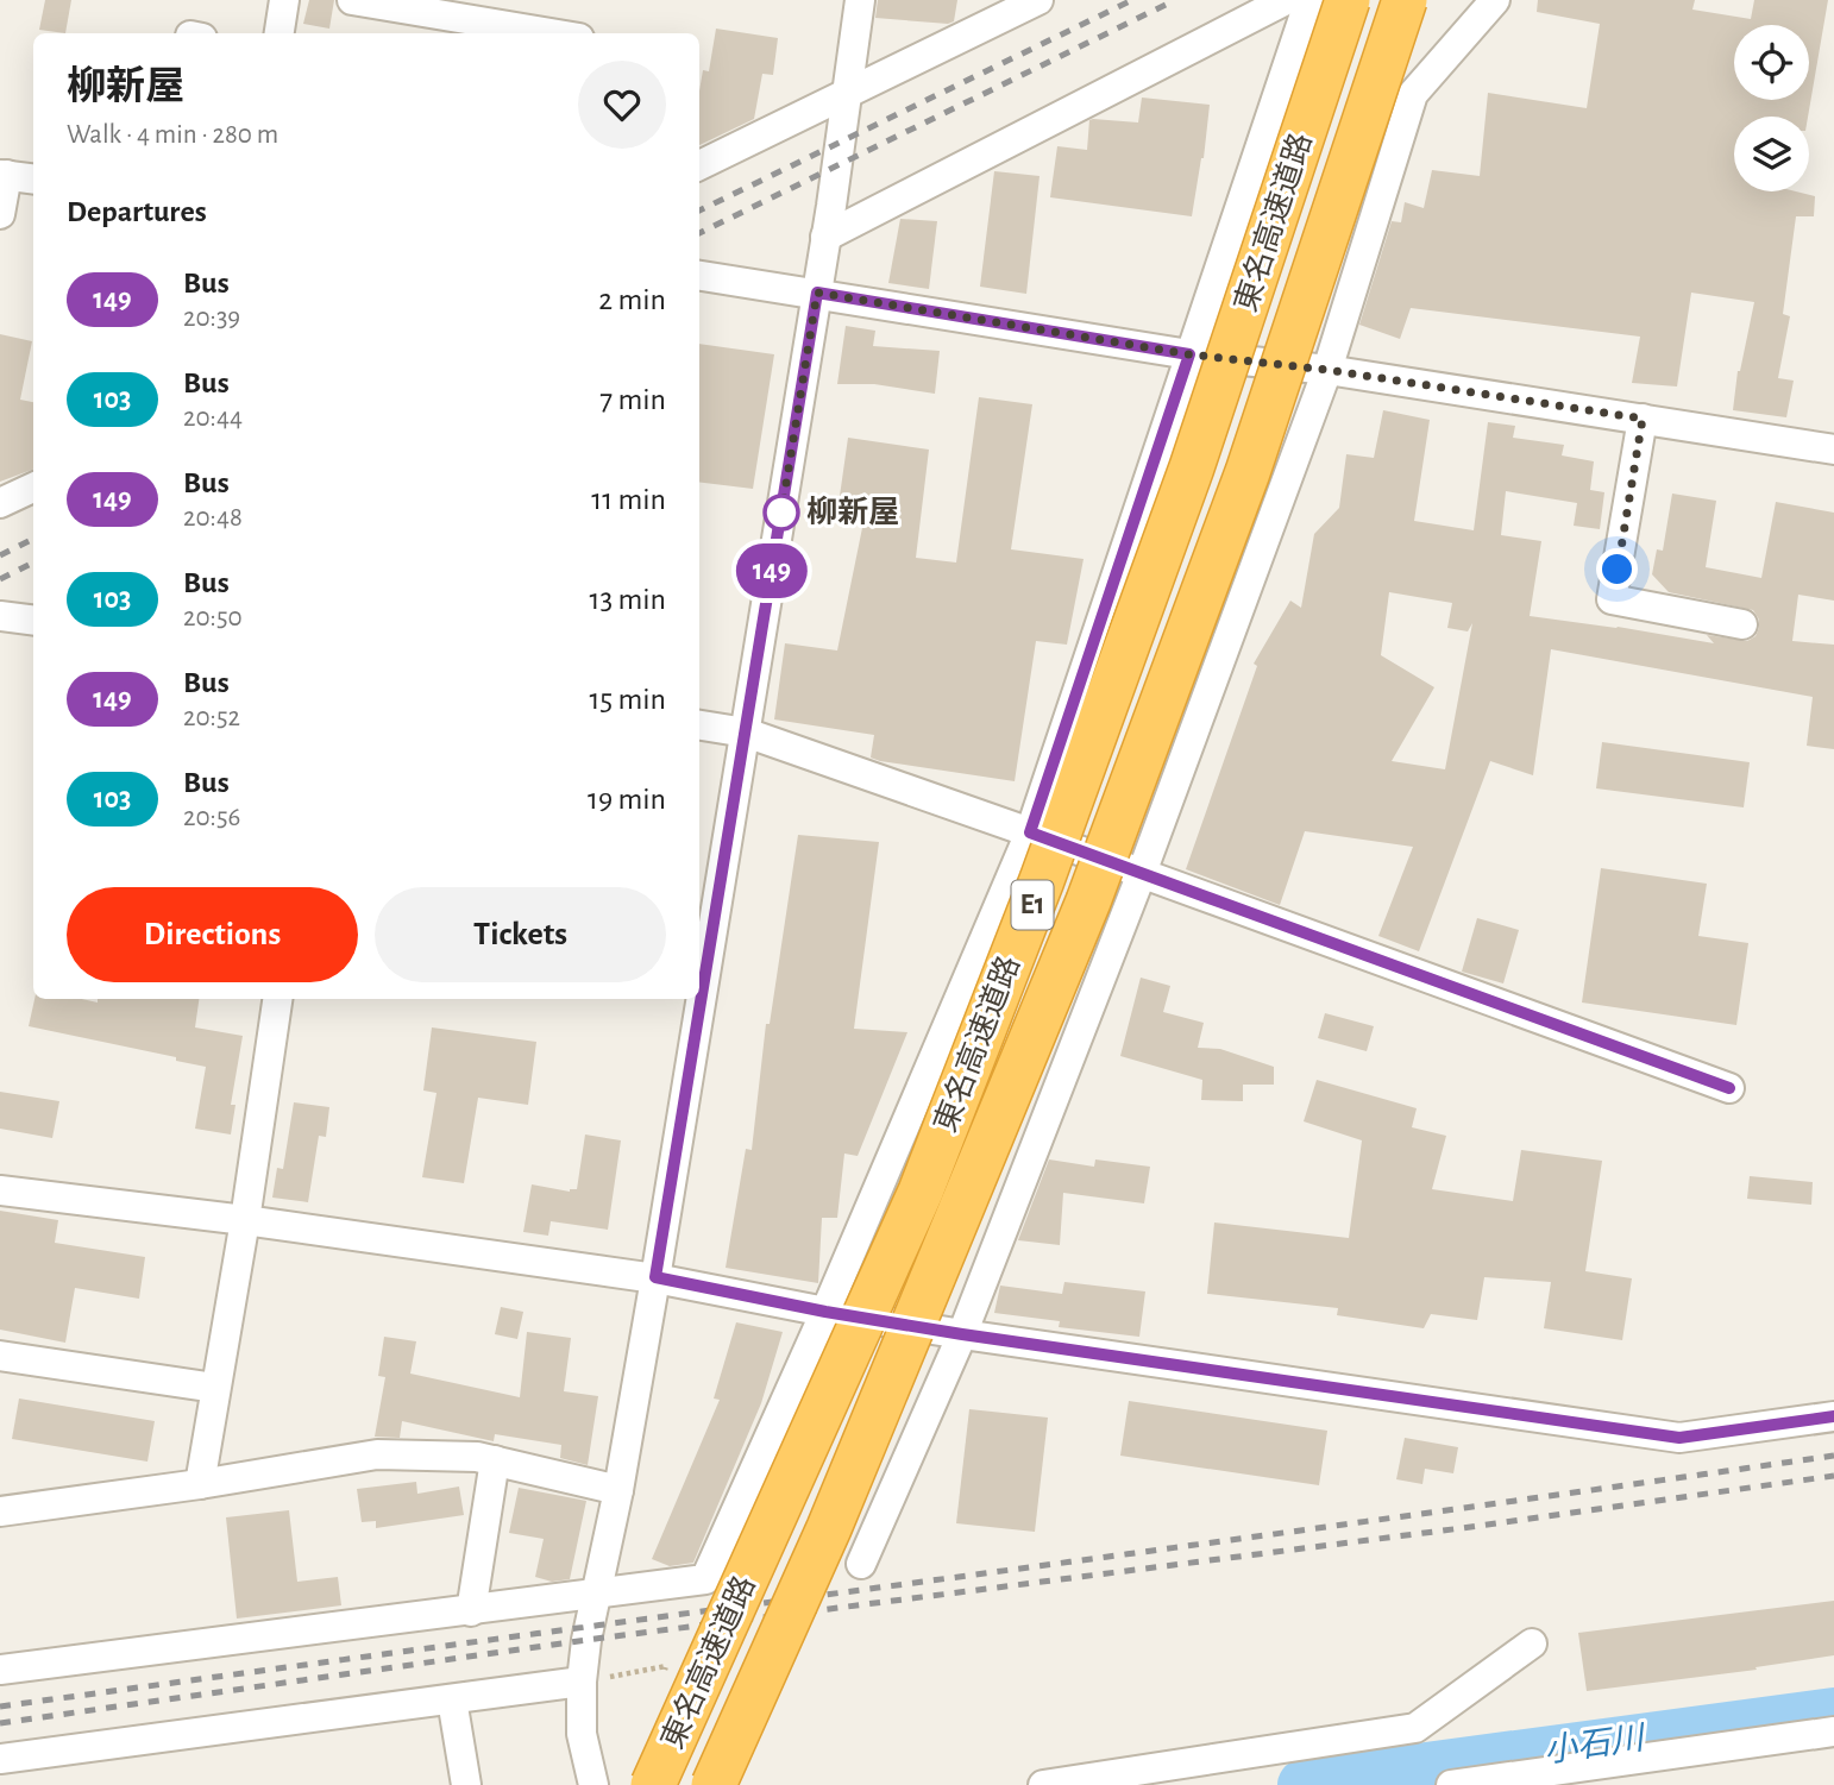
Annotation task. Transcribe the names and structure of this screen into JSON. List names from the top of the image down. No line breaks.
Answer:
{"streets":{"highway":["東名高速道路","E1"]},"water":["小石川"],"places":["柳新屋"],"lines":["bus line 149"],"page":{"on_map":"149","heading":[["柳新屋","Walk · 4 min · 280 m"],"Departures"],"list":[{"mark":"149","name":"Bus","note":"20:39","value":"2 min"},{"mark":"103","name":"Bus","note":"20:44","value":"7 min"},{"mark":"149","name":"Bus","note":"20:48","value":"11 min"},{"mark":"103","name":"Bus","note":"20:50","value":"13 min"},{"mark":"149","name":"Bus","note":"20:52","value":"15 min"},{"mark":"103","name":"Bus","note":"20:56","value":"19 min"}],"buttons":["Directions","Tickets"]}}
